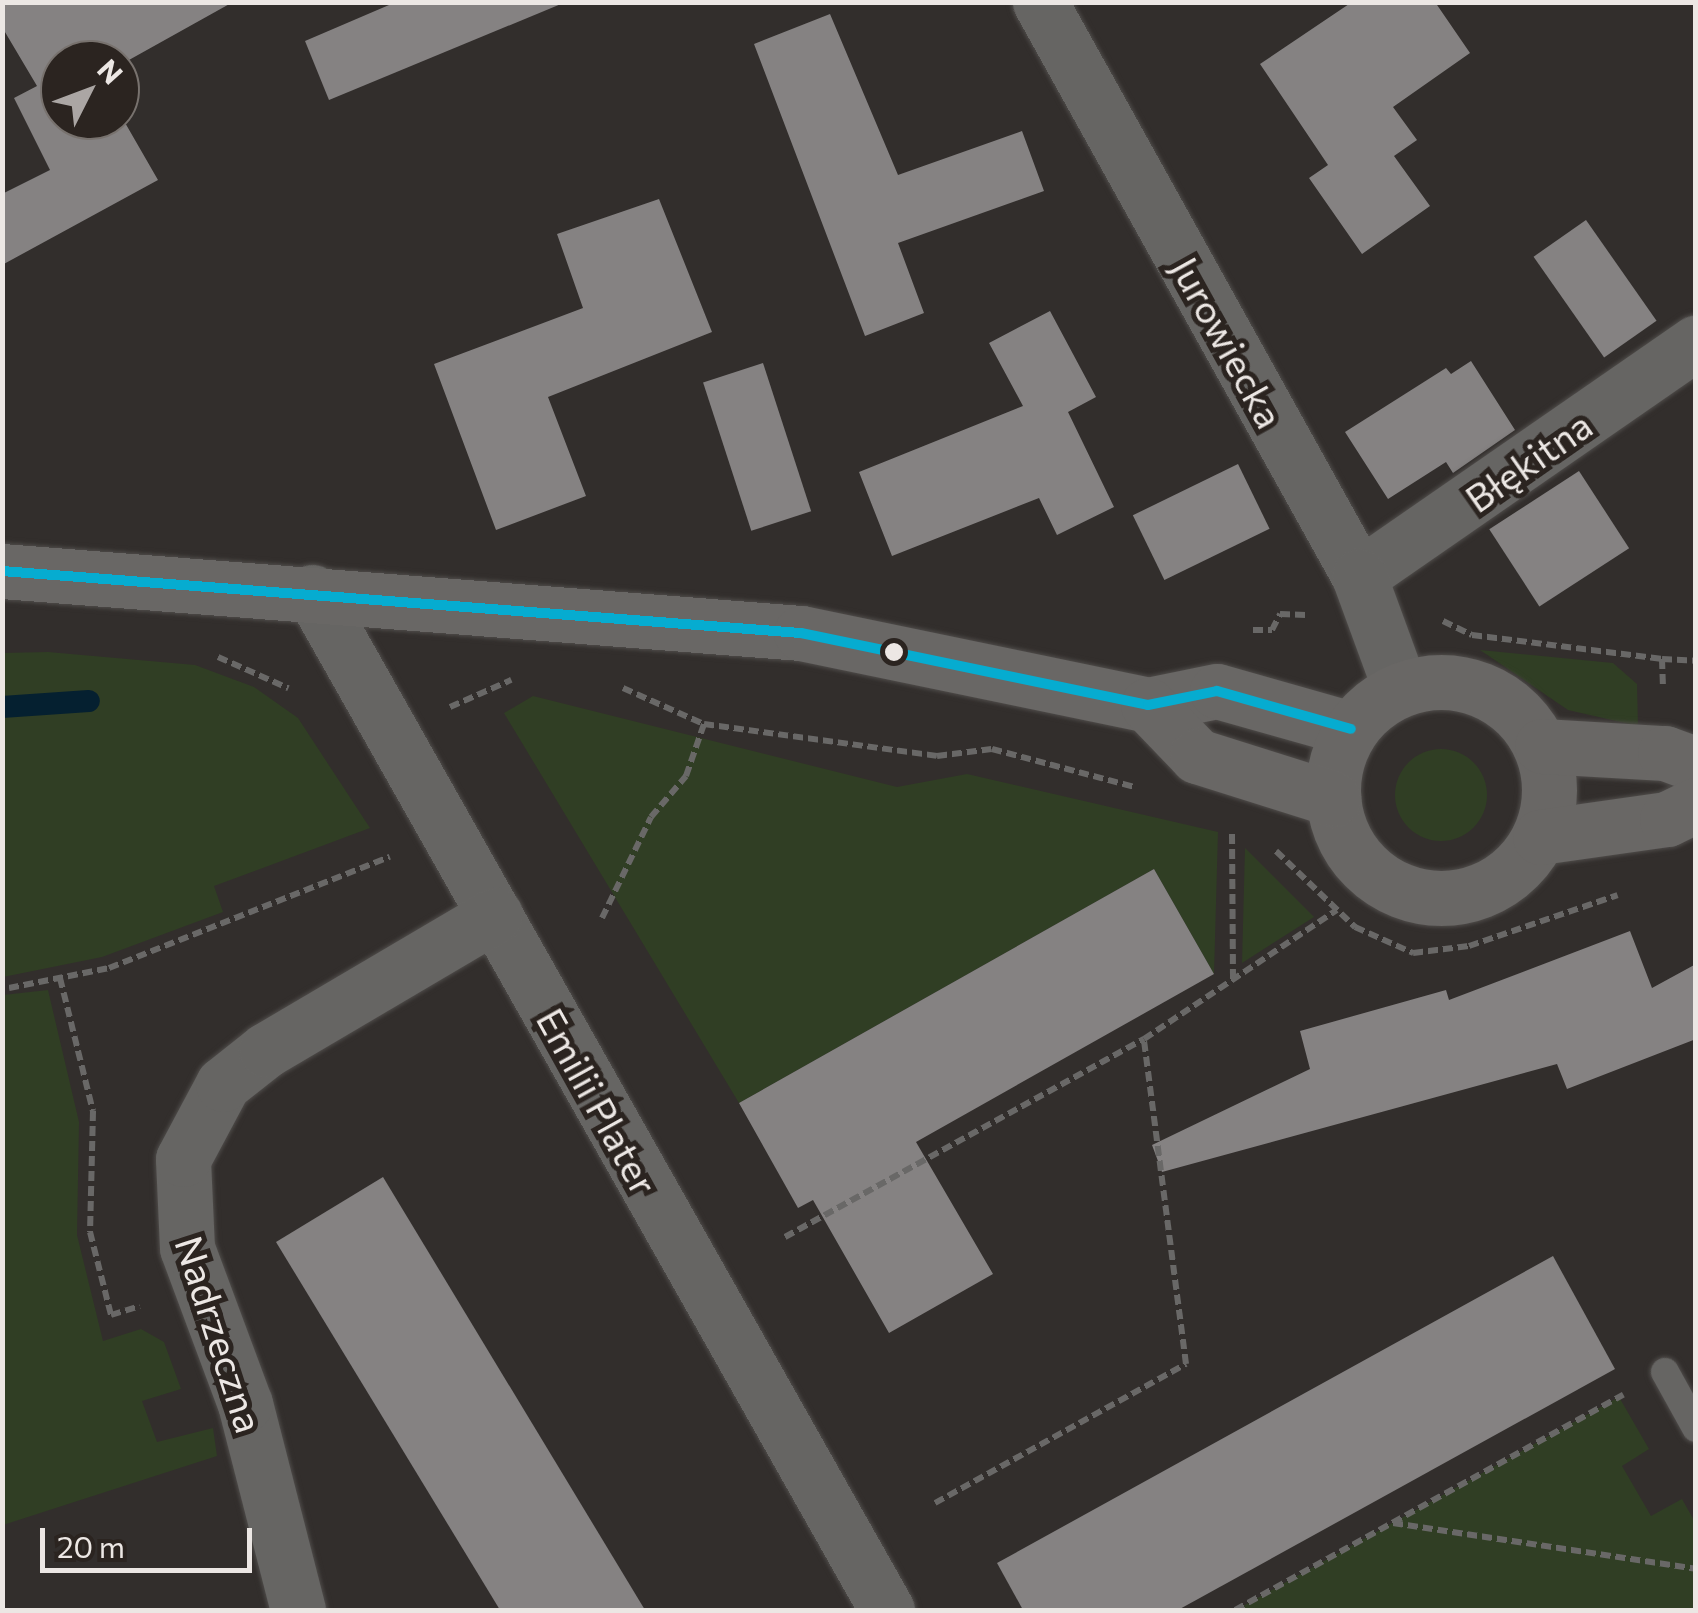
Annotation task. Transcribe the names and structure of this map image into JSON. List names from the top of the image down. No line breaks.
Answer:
{"streets":{"street":["Jurowiecka","Błękitna","Emilii Plater","Nadrzeczna"]},"crossings":[["Jurowiecka","Błękitna"],["Emilii Plater","Nadrzeczna"]],"scale_bar":"20 m","north":"top right"}
